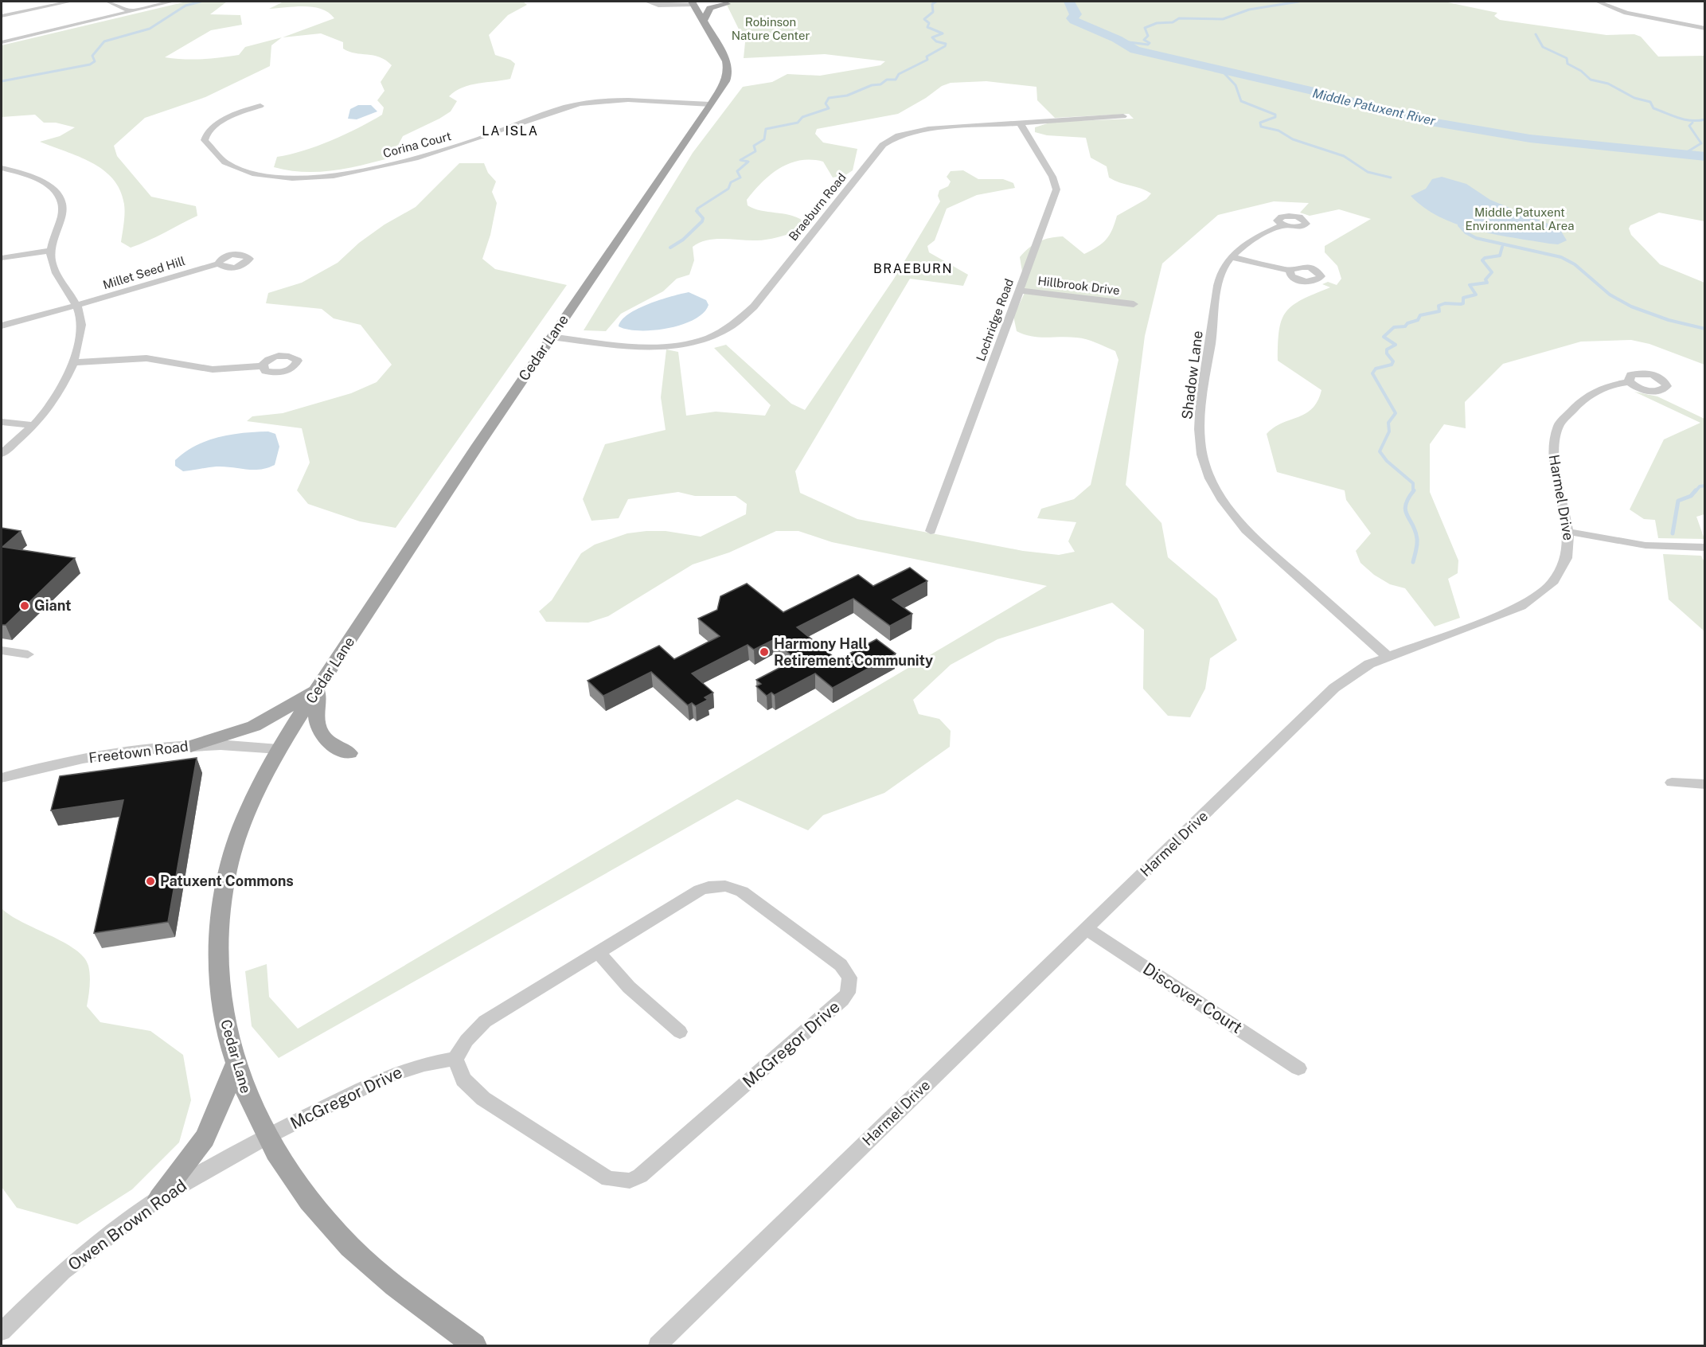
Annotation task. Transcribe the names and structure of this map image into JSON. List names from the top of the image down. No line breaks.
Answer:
{"streets":{"main road":["Cedar Lane"],"street":["Corina Court","Braeburn Road","Millet Seed Hill","Hillbrook Drive","Lochridge Road","Shadow Lane","Harmel Drive","Freetown Road","Discover Court","McGregor Drive","Owen Brown Road"]},"crossings":[["Corina Court","Cedar Lane"],["Braeburn Road","Lochridge Road"],["Braeburn Road","Cedar Lane"],["Hillbrook Drive","Lochridge Road"],["Cedar Lane","Freetown Road"],["Cedar Lane","McGregor Drive"],["Cedar Lane","Owen Brown Road"],["Shadow Lane","Harmel Drive"],["Harmel Drive","Discover Court"],["McGregor Drive","Owen Brown Road"]],"districts":["LA ISLA","BRAEBURN"],"water":["Middle Patuxent River"],"parks":["Robinson Nature Center","Middle Patuxent Environmental Area"],"places":["Giant","Harmony Hall Retirement Community","Patuxent Commons"]}
